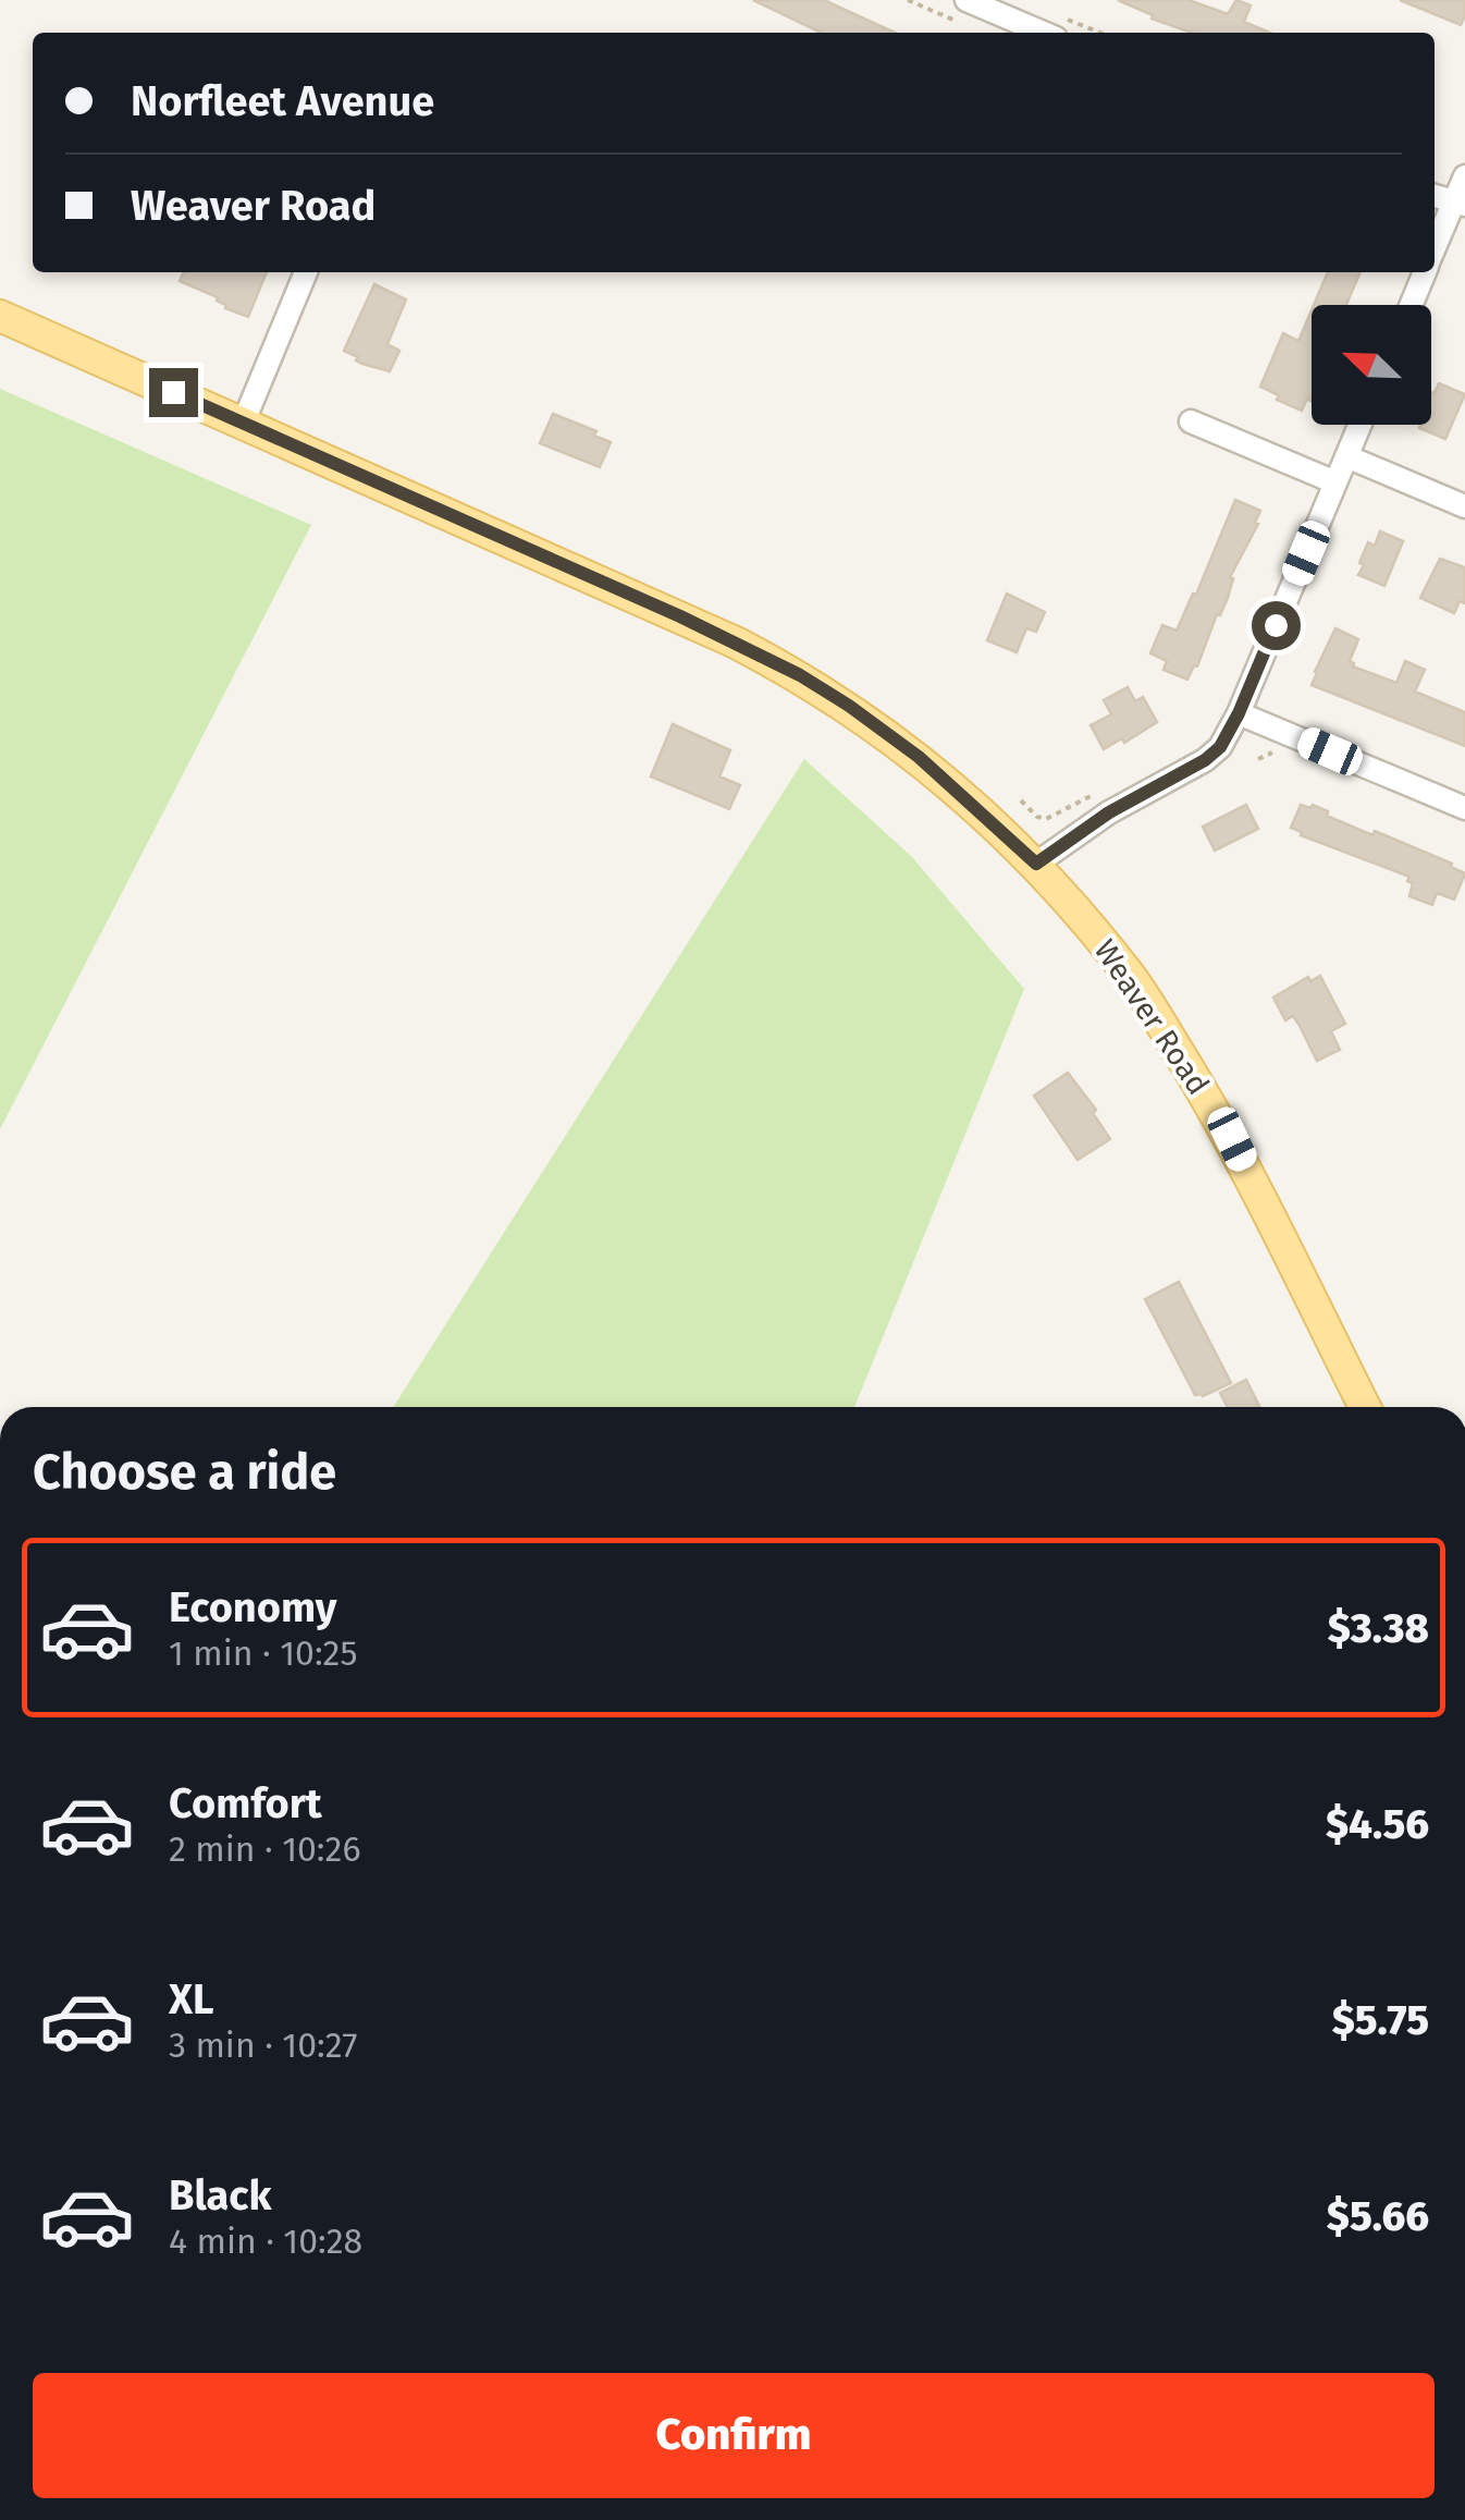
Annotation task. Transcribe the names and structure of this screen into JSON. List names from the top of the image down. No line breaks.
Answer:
{"streets":{"main road":["Weaver Road"]},"north":"top left","page":{"banner":["Norfleet Avenue","Weaver Road"],"heading":"Choose a ride","list":[{"name":"Economy","note":"1 min · 10:25","value":"$3.38"},{"name":"Comfort","note":"2 min · 10:26","value":"$4.56"},{"name":"XL","note":"3 min · 10:27","value":"$5.75"},{"name":"Black","note":"4 min · 10:28","value":"$5.66"}],"buttons":"Confirm"}}
